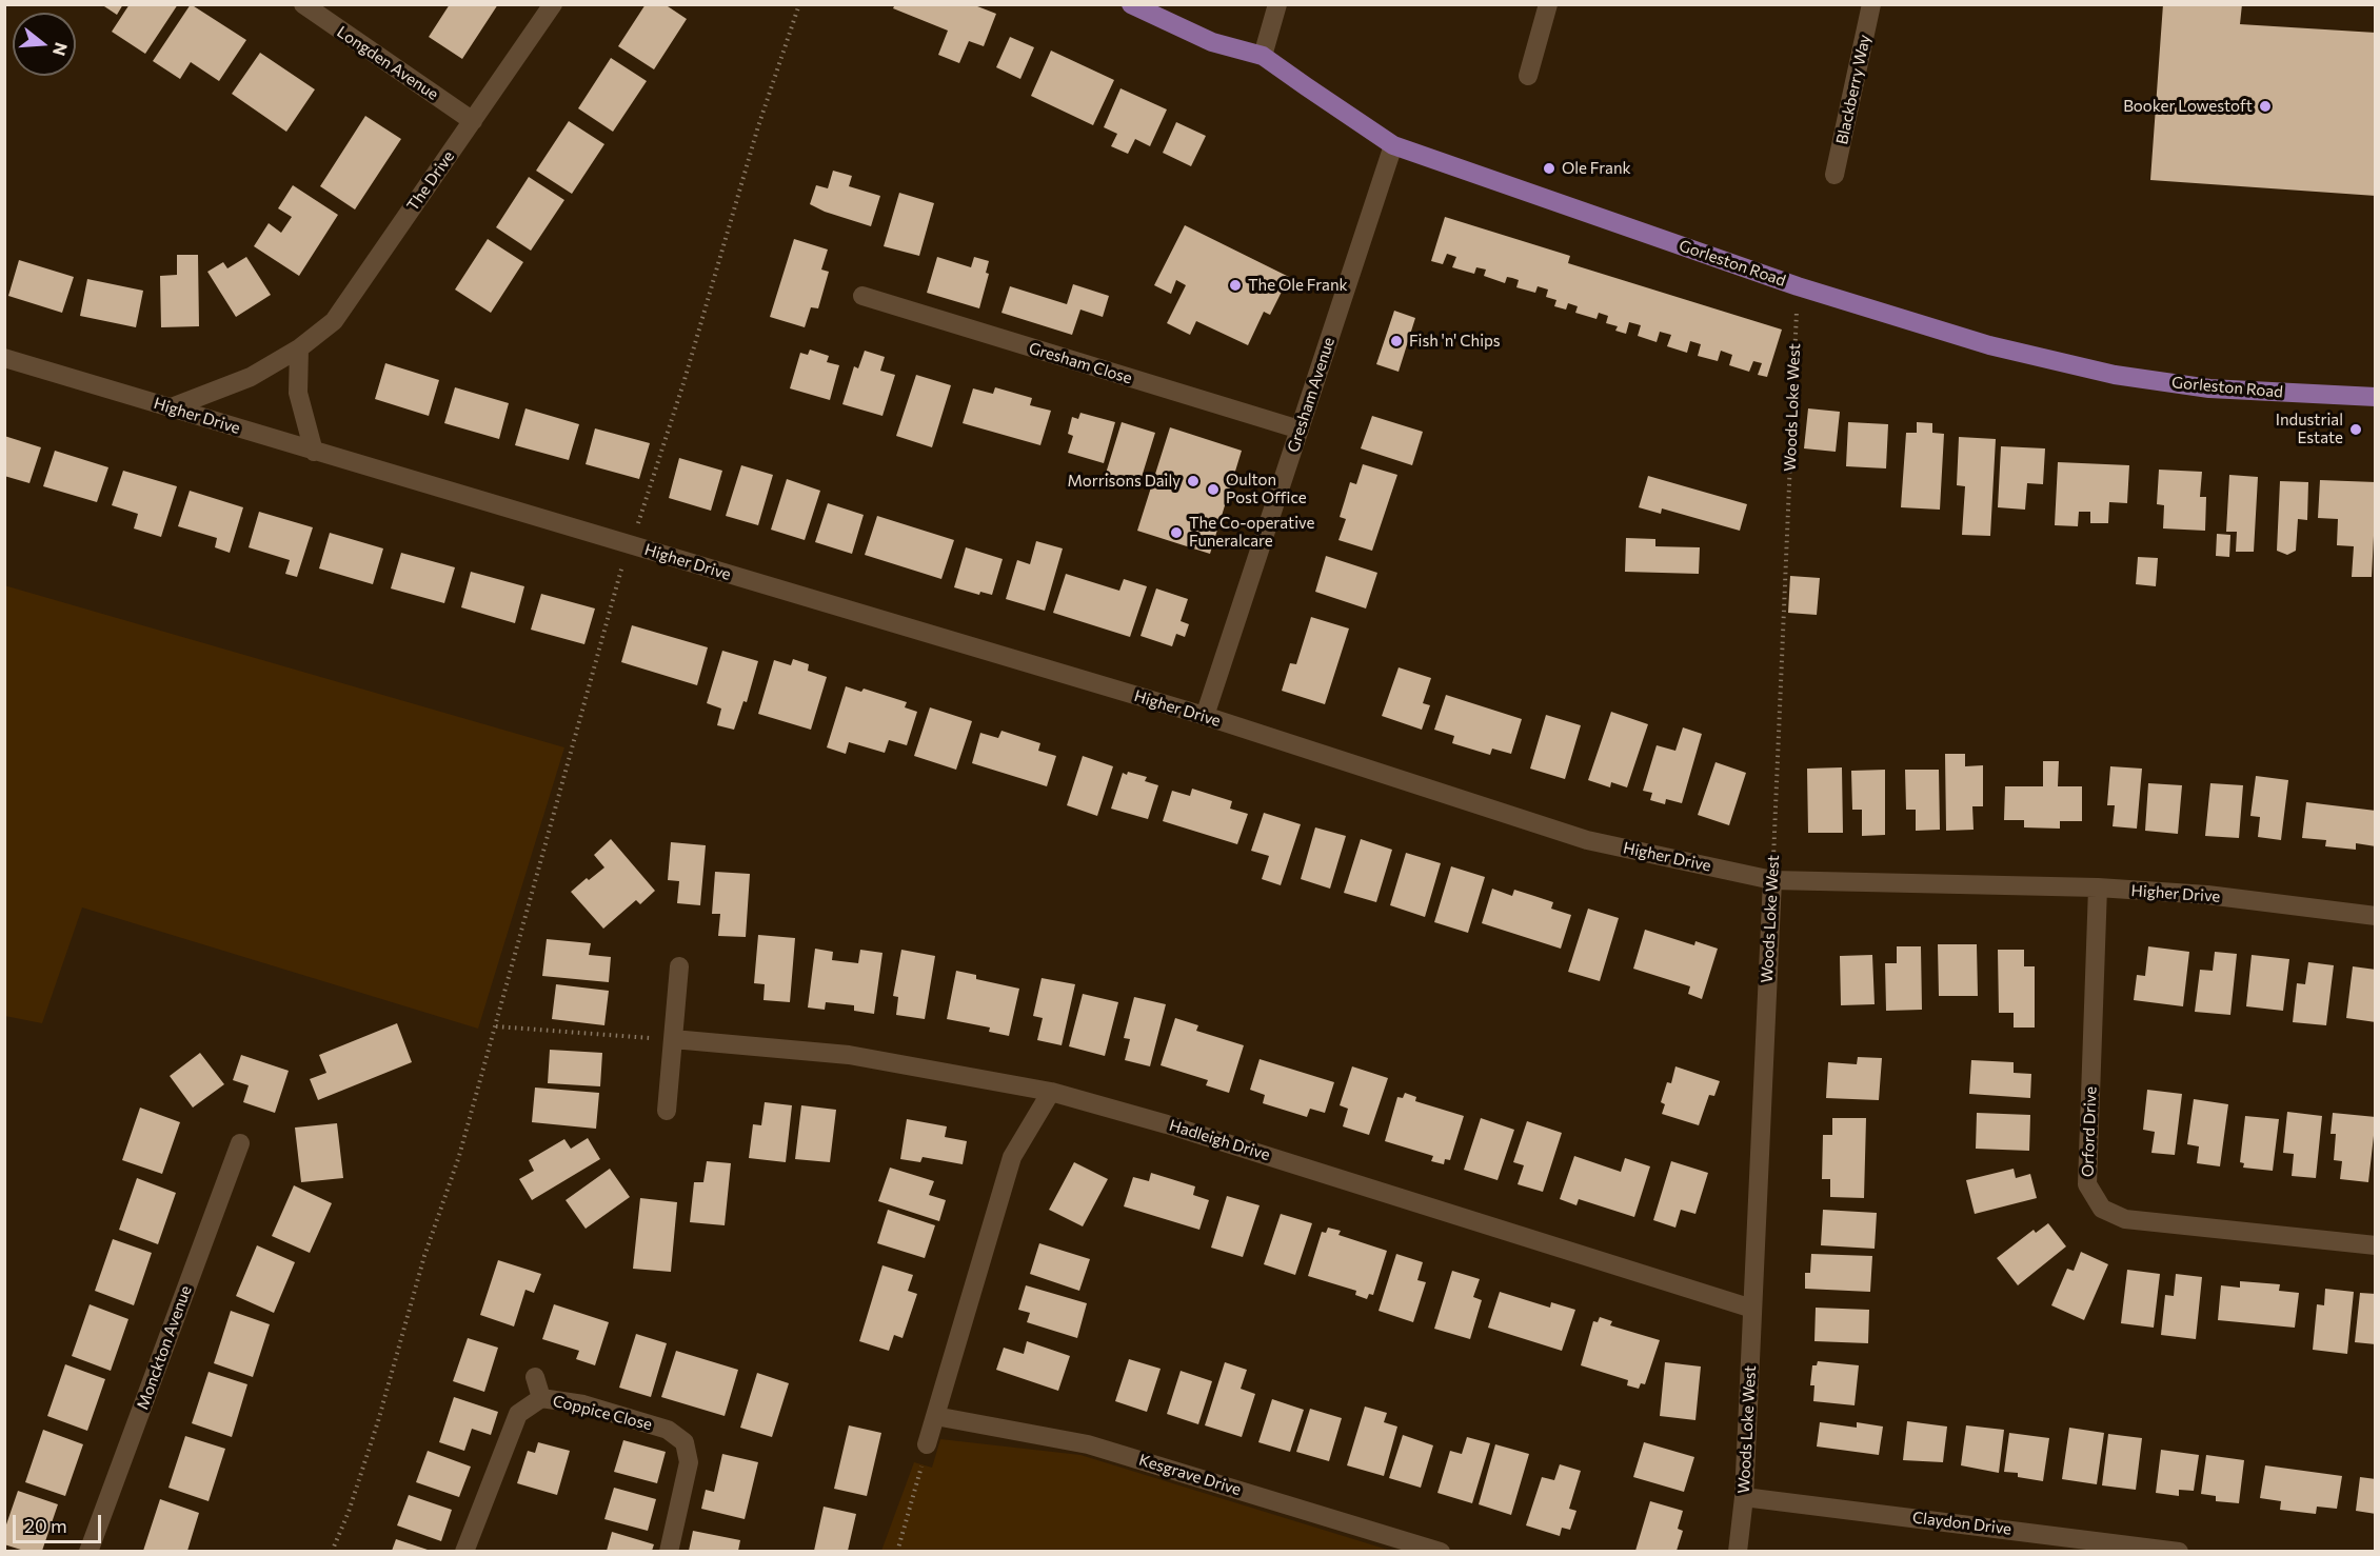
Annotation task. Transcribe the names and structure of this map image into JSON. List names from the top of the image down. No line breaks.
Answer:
{"streets":{"main road":["Gorleston Road"],"street":["Longden Avenue","Blackberry Way","The Drive","Gresham Close","Gresham Avenue","Woods Loke West","Higher Drive","Orford Drive","Hadleigh Drive","Monckton Avenue","Coppice Close","Kesgrave Drive","Claydon Drive"]},"crossings":[["Longden Avenue","The Drive"],["The Drive","Higher Drive"],["Gorleston Road","Gresham Avenue"],["Gorleston Road","Woods Loke West"],["Gresham Close","Gresham Avenue"],["Gresham Avenue","Higher Drive"],["Woods Loke West","Higher Drive"],["Woods Loke West","Hadleigh Drive"],["Woods Loke West","Claydon Drive"],["Higher Drive","Orford Drive"]],"places":["Booker Lowestoft","Ole Frank","The Ole Frank","Fish 'n' Chips","Industrial Estate","Morrisons Daily","Oulton Post Office","The Co-operative Funeralcare"],"scale_bar":"20 m","north":"right"}
